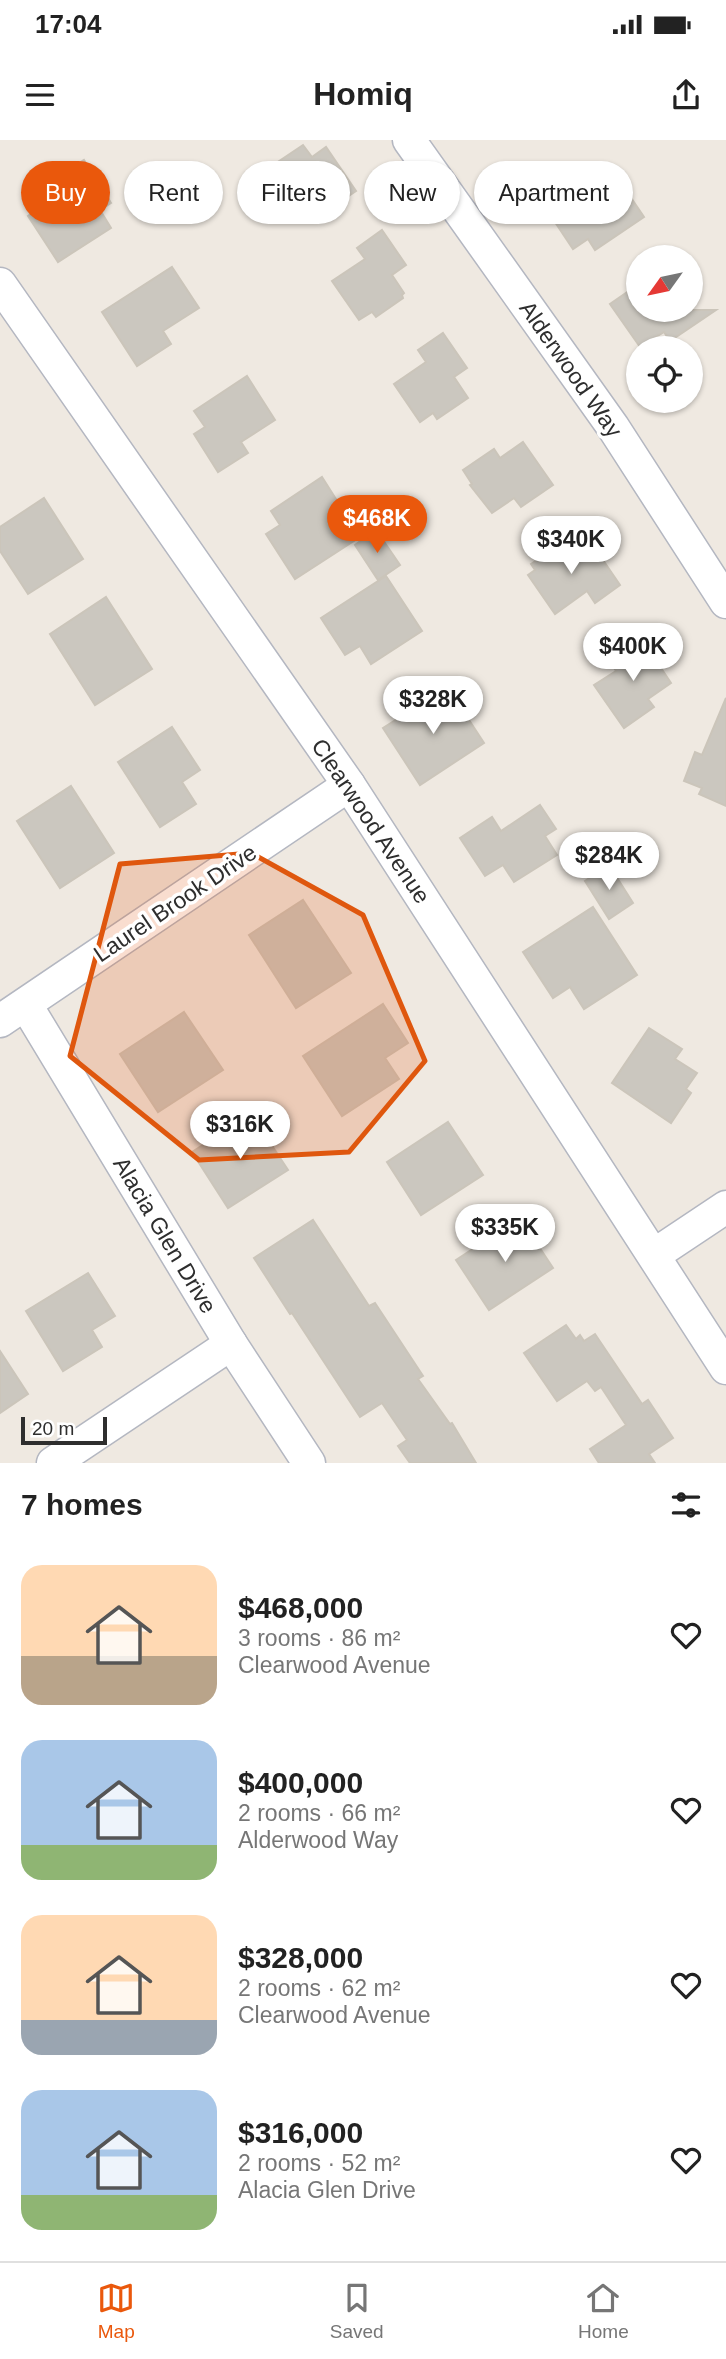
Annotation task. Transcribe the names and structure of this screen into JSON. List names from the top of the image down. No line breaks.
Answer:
{"streets":{"street":["Alderwood Way","Clearwood Avenue","Laurel Brook Drive","Alacia Glen Drive"]},"crossings":[["Clearwood Avenue","Laurel Brook Drive"],["Laurel Brook Drive","Alacia Glen Drive"]],"scale_bar":"20 m","north":"bottom left","page":{"status":"17:04","header":"Homiq","chip":["Buy","Rent","Filters","New","Apartment"],"price":["$468K","$340K","$400K","$328K","$284K","$316K","$335K"],"scale":"20 m","heading":"7 homes","list":[{"name":"$468,000","note":"3 rooms · 86 m² · Clearwood Avenue"},{"name":"$400,000","note":"2 rooms · 66 m² · Alderwood Way"},{"name":"$328,000","note":"2 rooms · 62 m² · Clearwood Avenue"},{"name":"$316,000","note":"2 rooms · 52 m² · Alacia Glen Drive"}],"tabs":["Map","Saved","Home"]}}
